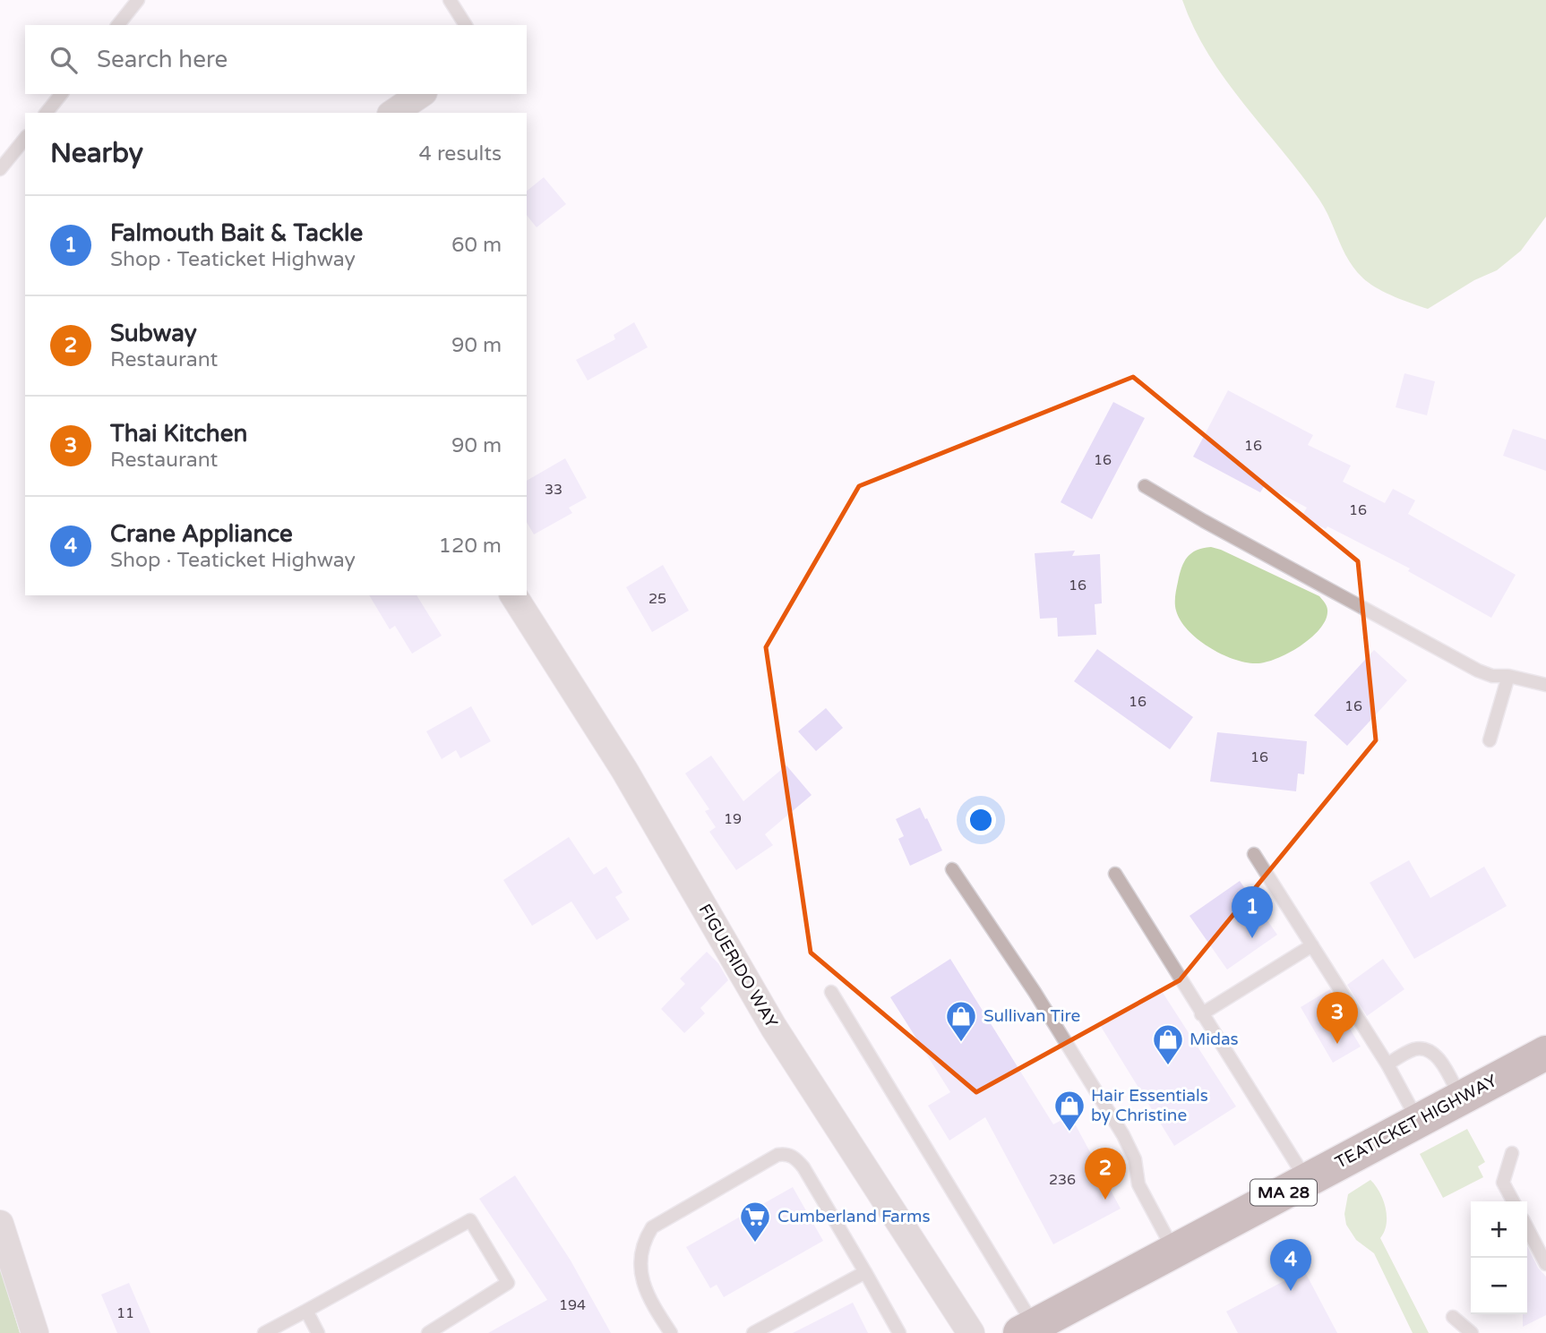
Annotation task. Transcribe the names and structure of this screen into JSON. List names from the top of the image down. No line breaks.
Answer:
{"streets":{"main road":["TEATICKET HIGHWAY","MA 28"],"street":["FIGUERIDO WAY"]},"places":{"shop":["Sullivan Tire","Midas","Hair Essentials by Christine"],"supermarket":["Cumberland Farms"]},"house_numbers":["16","16","33","16","16","25","16","16","16","19","236","194","11"],"page":{"search":"Search here","heading":["Nearby","4 results"],"list":[{"mark":"1","name":"Falmouth Bait & Tackle","note":"Shop · Teaticket Highway","value":"60 m"},{"mark":"2","name":"Subway","note":"Restaurant","value":"90 m"},{"mark":"3","name":"Thai Kitchen","note":"Restaurant","value":"90 m"},{"mark":"4","name":"Crane Appliance","note":"Shop · Teaticket Highway","value":"120 m"}],"pins":["1","3","2","4"],"map_buttons":["+","−"]}}
